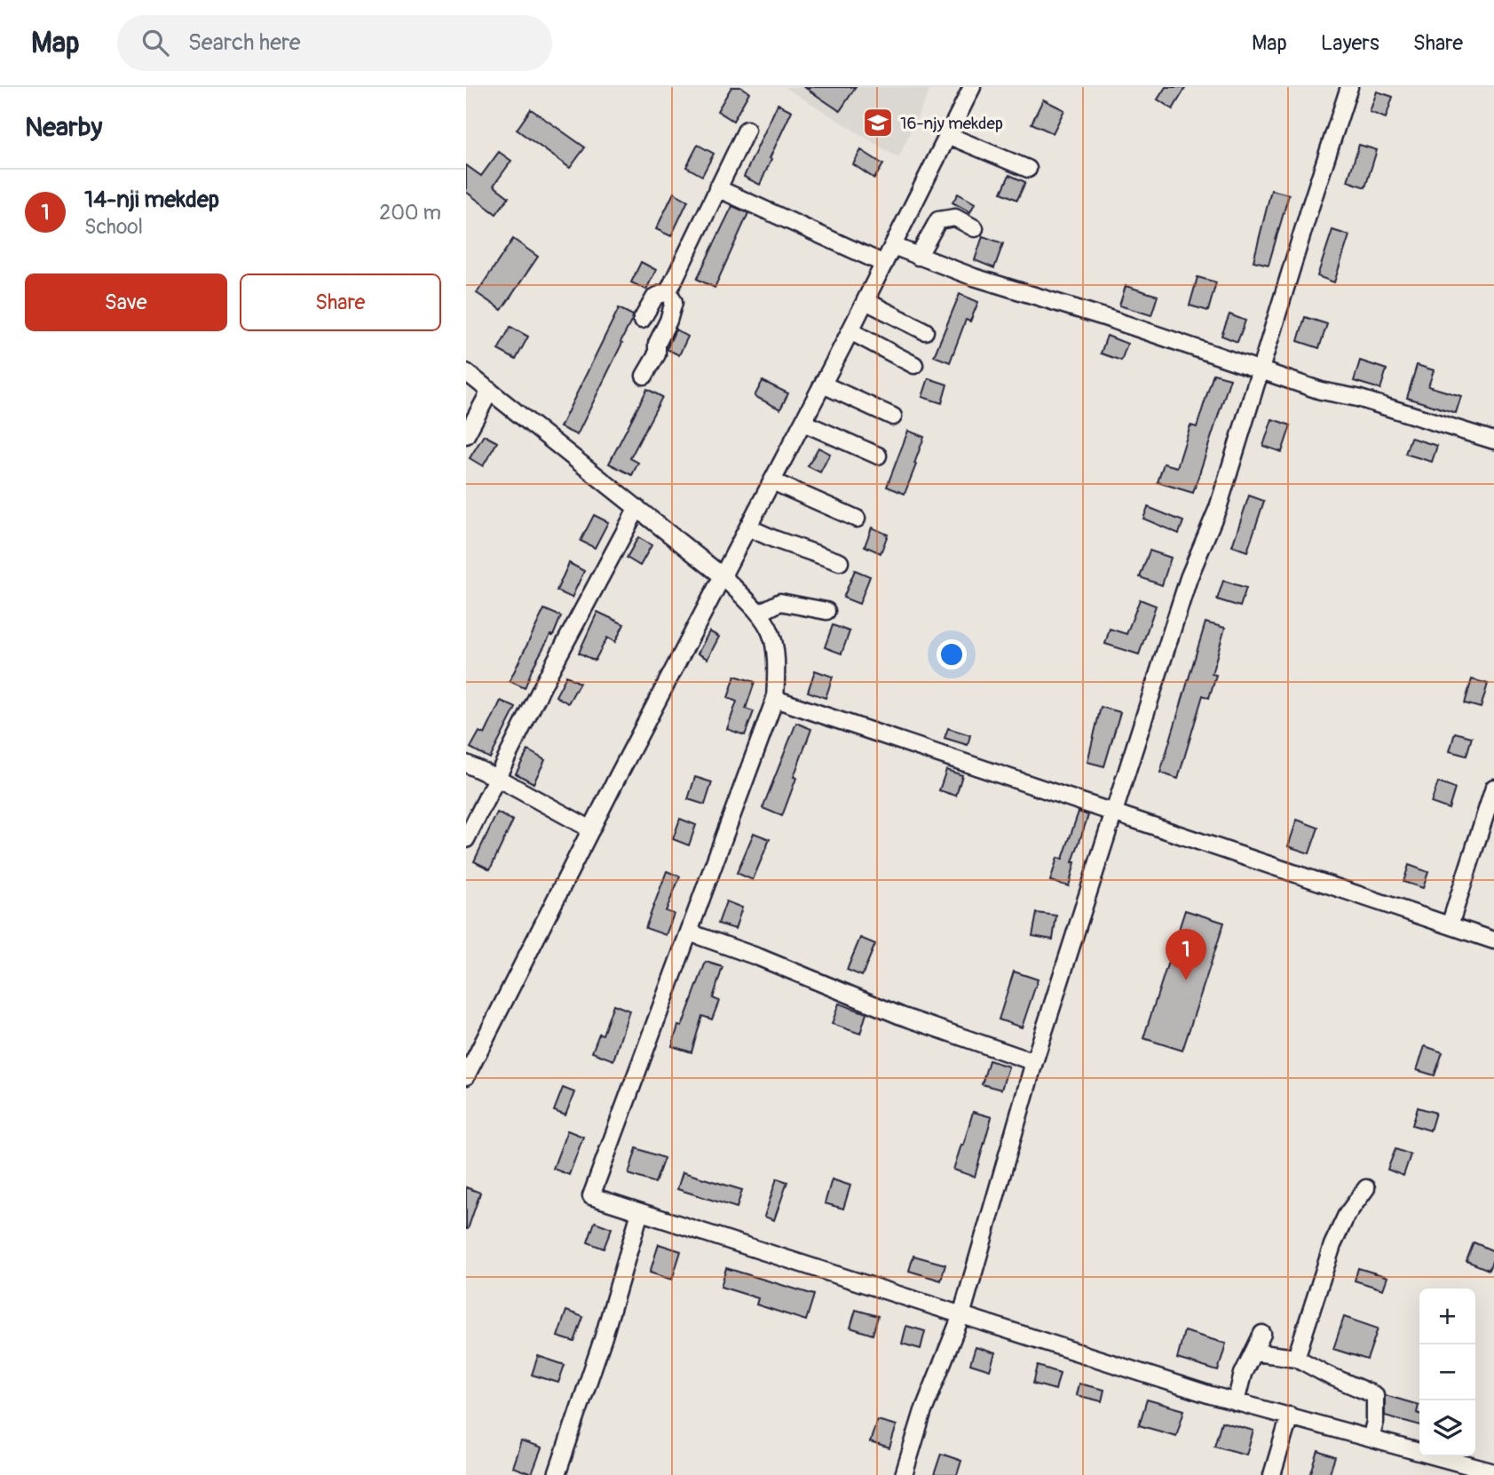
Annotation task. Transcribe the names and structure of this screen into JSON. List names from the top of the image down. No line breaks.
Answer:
{"places":{"school or university":["16-njy mekdep"]},"page":{"header":"Map","search":"Search here","nav":["Map","Layers","Share"],"heading":"Nearby","list":[{"mark":"1","name":"14-nji mekdep","note":"School","value":"200 m"}],"buttons":["Save","Share"],"pins":"1","map_buttons":["+","−"]}}
